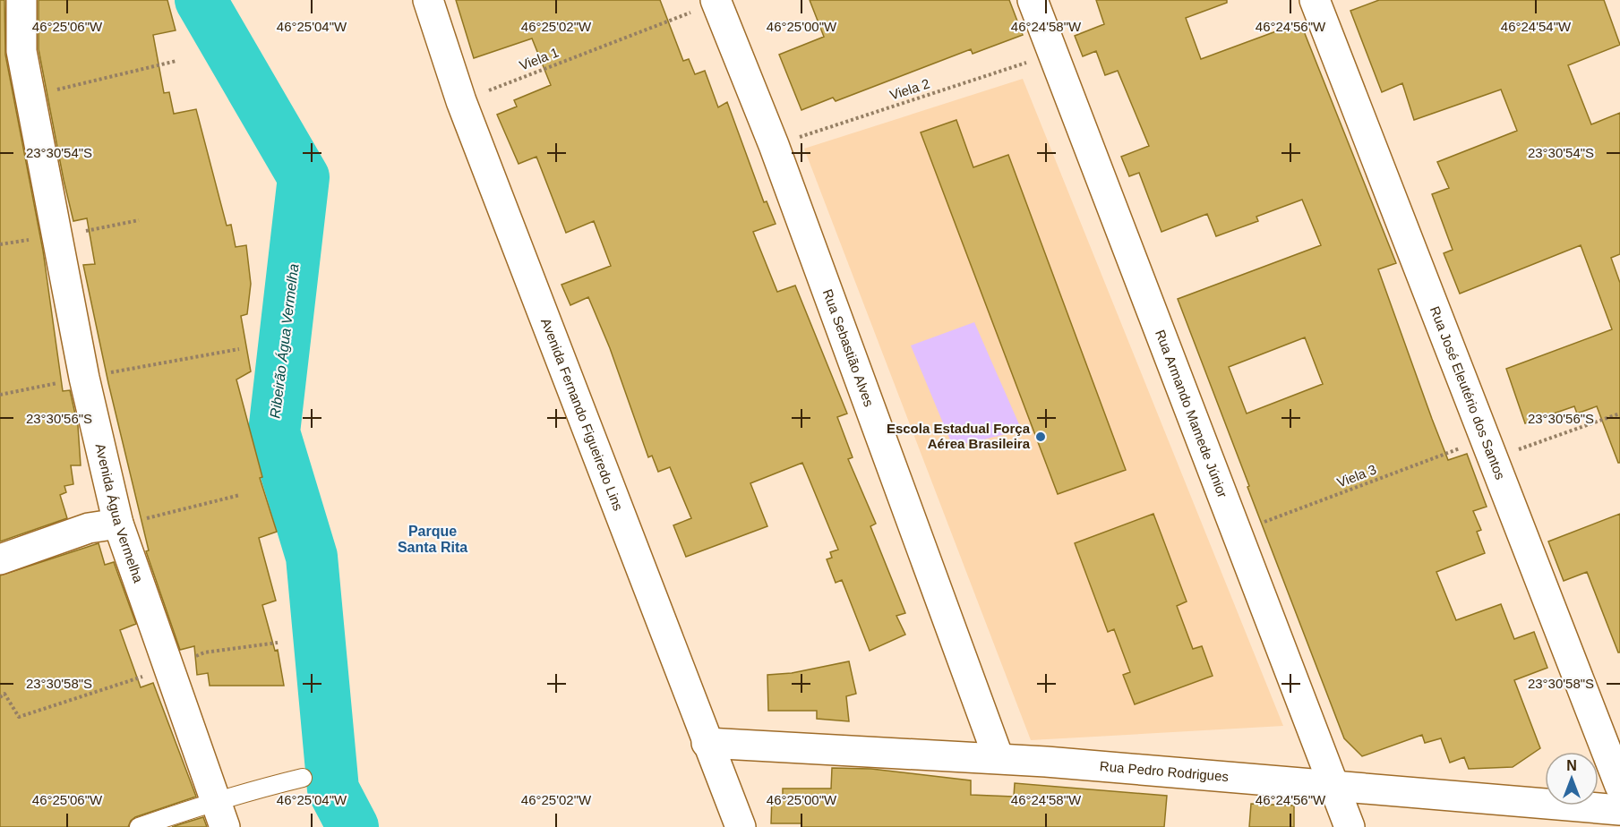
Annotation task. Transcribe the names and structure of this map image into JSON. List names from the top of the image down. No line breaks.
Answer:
{"streets":{"street":["Rua Sebastião Alves","Rua José Eleutério dos Santos","Rua Armando Mamede Júnior","Avenida Fernando Figueiredo Lins","Avenida Água Vermelha","Rua Pedro Rodrigues"],"path":["Viela 1","Viela 2","Viela 3"]},"crossings":[["Viela 1","Rua Sebastião Alves"],["Viela 1","Avenida Fernando Figueiredo Lins"],["Viela 2","Rua Sebastião Alves"],["Viela 2","Rua Armando Mamede Júnior"],["Rua Sebastião Alves","Rua Pedro Rodrigues"],["Rua José Eleutério dos Santos","Viela 3"],["Rua Armando Mamede Júnior","Viela 3"],["Rua Armando Mamede Júnior","Rua Pedro Rodrigues"],["Avenida Fernando Figueiredo Lins","Rua Pedro Rodrigues"]],"districts":["Parque Santa Rita"],"water":["Ribeirão Água Vermelha"],"places":["Escola Estadual Força Aérea Brasileira"],"north":"top","coordinates":["46°25'06\"W","46°25'04\"W","46°25'02\"W","46°25'00\"W","46°24'58\"W","46°24'56\"W","46°24'54\"W","23°30'54\"S","23°30'56\"S","23°30'58\"S"]}
